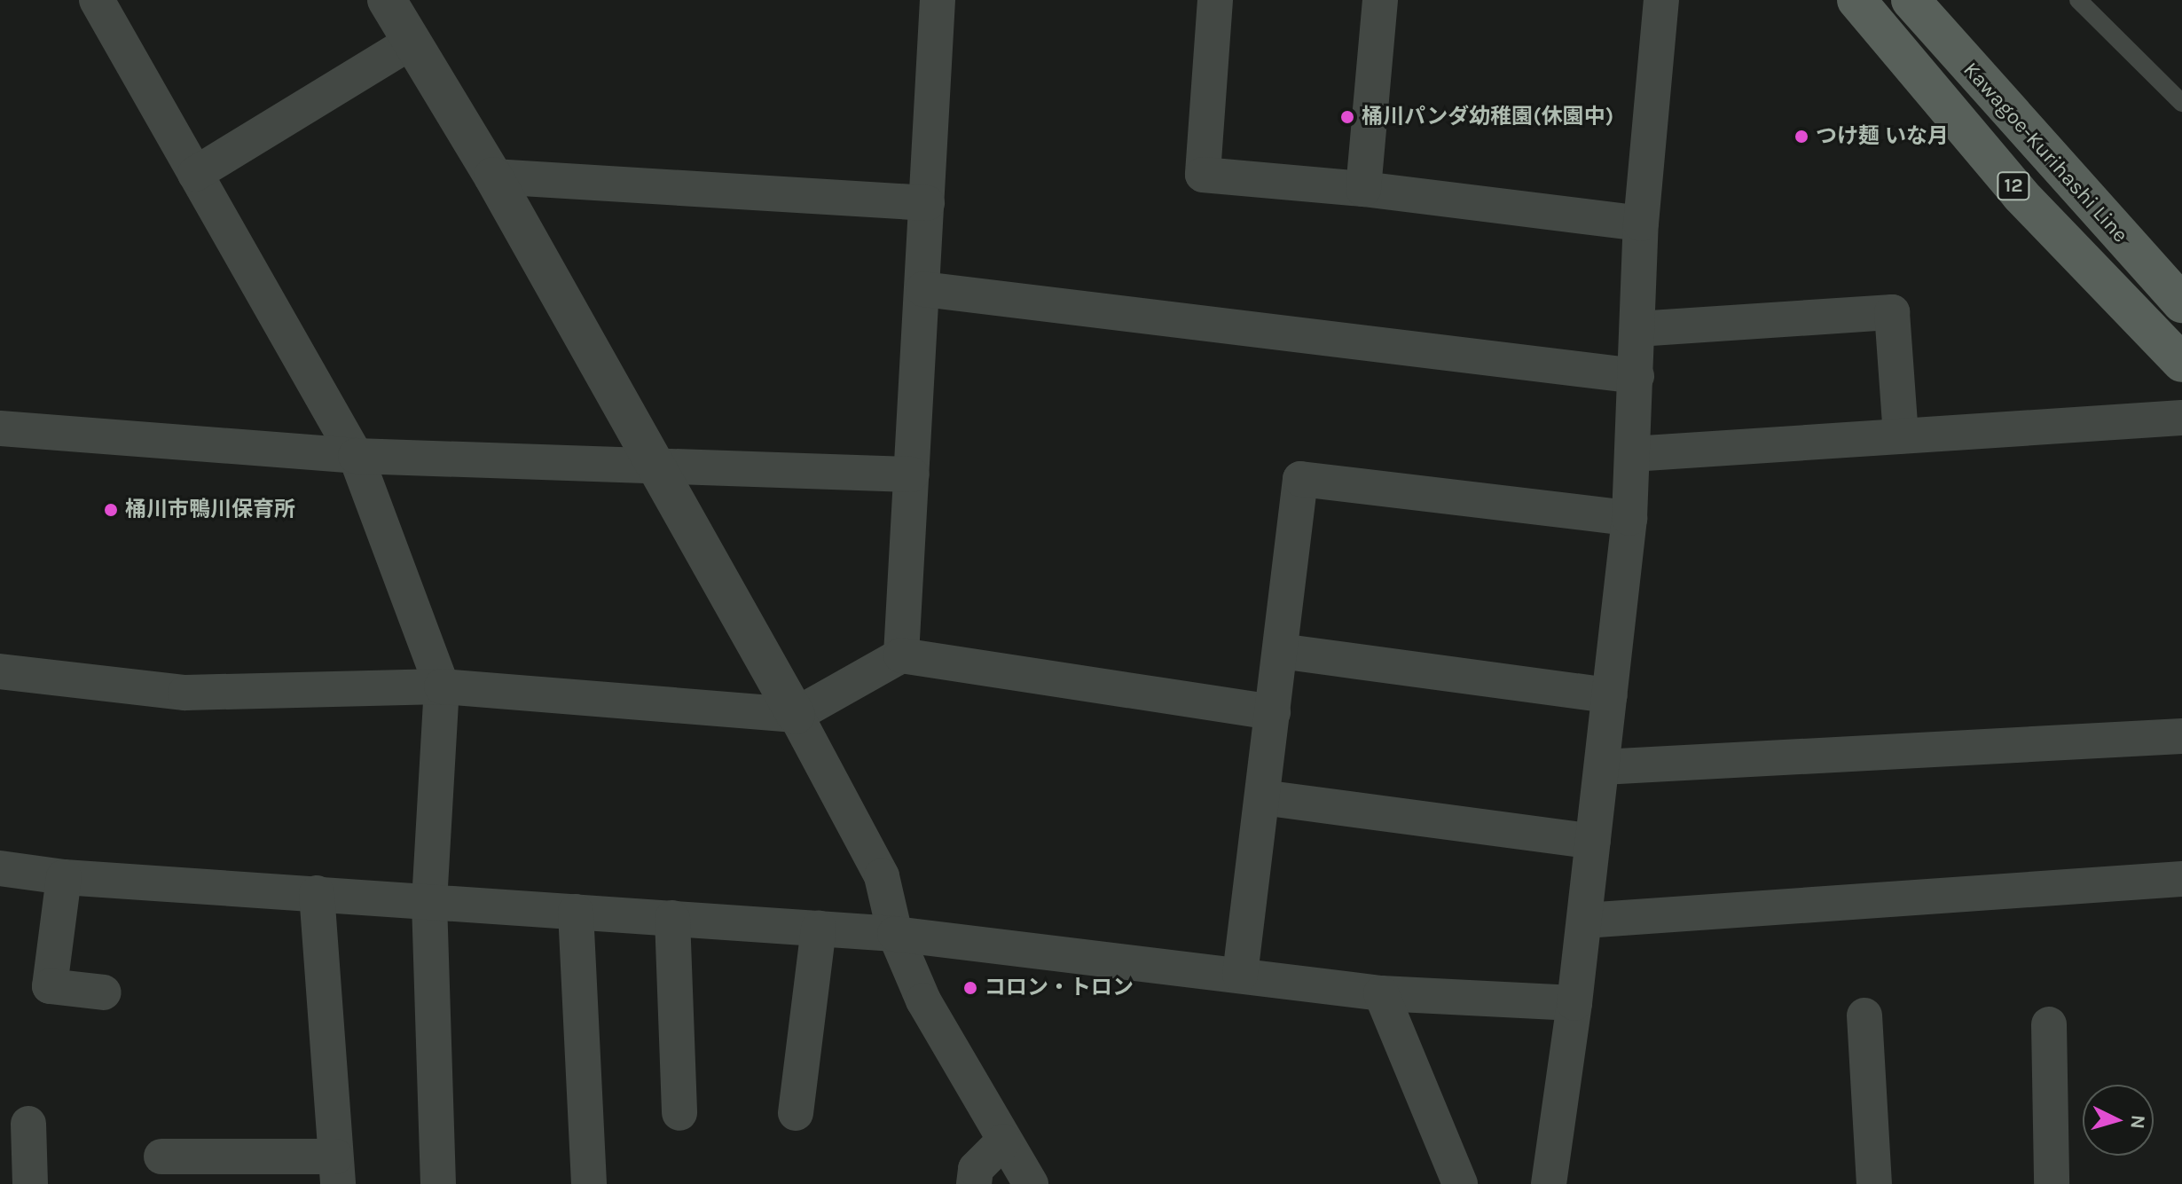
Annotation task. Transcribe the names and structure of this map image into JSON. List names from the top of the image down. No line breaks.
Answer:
{"streets":{"main road":["Kawagoe-Kurihashi Line","12"]},"places":["桶川パンダ幼稚園(休園中)","つけ麺 いな月","桶川市鴨川保育所","コロン・トロン"],"north":"right"}
